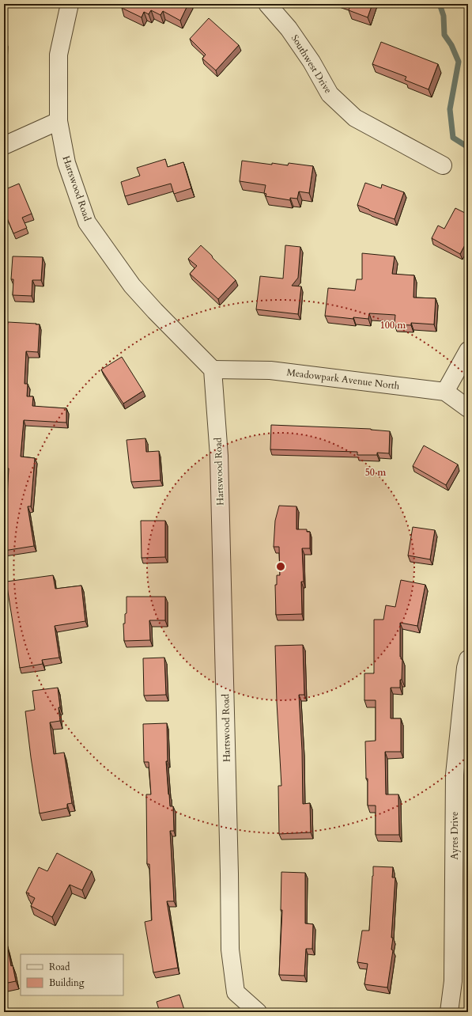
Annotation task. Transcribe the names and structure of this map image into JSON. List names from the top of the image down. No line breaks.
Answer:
{"streets":{"street":["Southwest Drive","Hartswood Road","Meadowpark Avenue North","Ayres Drive"]},"crossings":[["Hartswood Road","Meadowpark Avenue North"]],"legend":["Road","Building"],"rings":["100 m","50 m"]}
